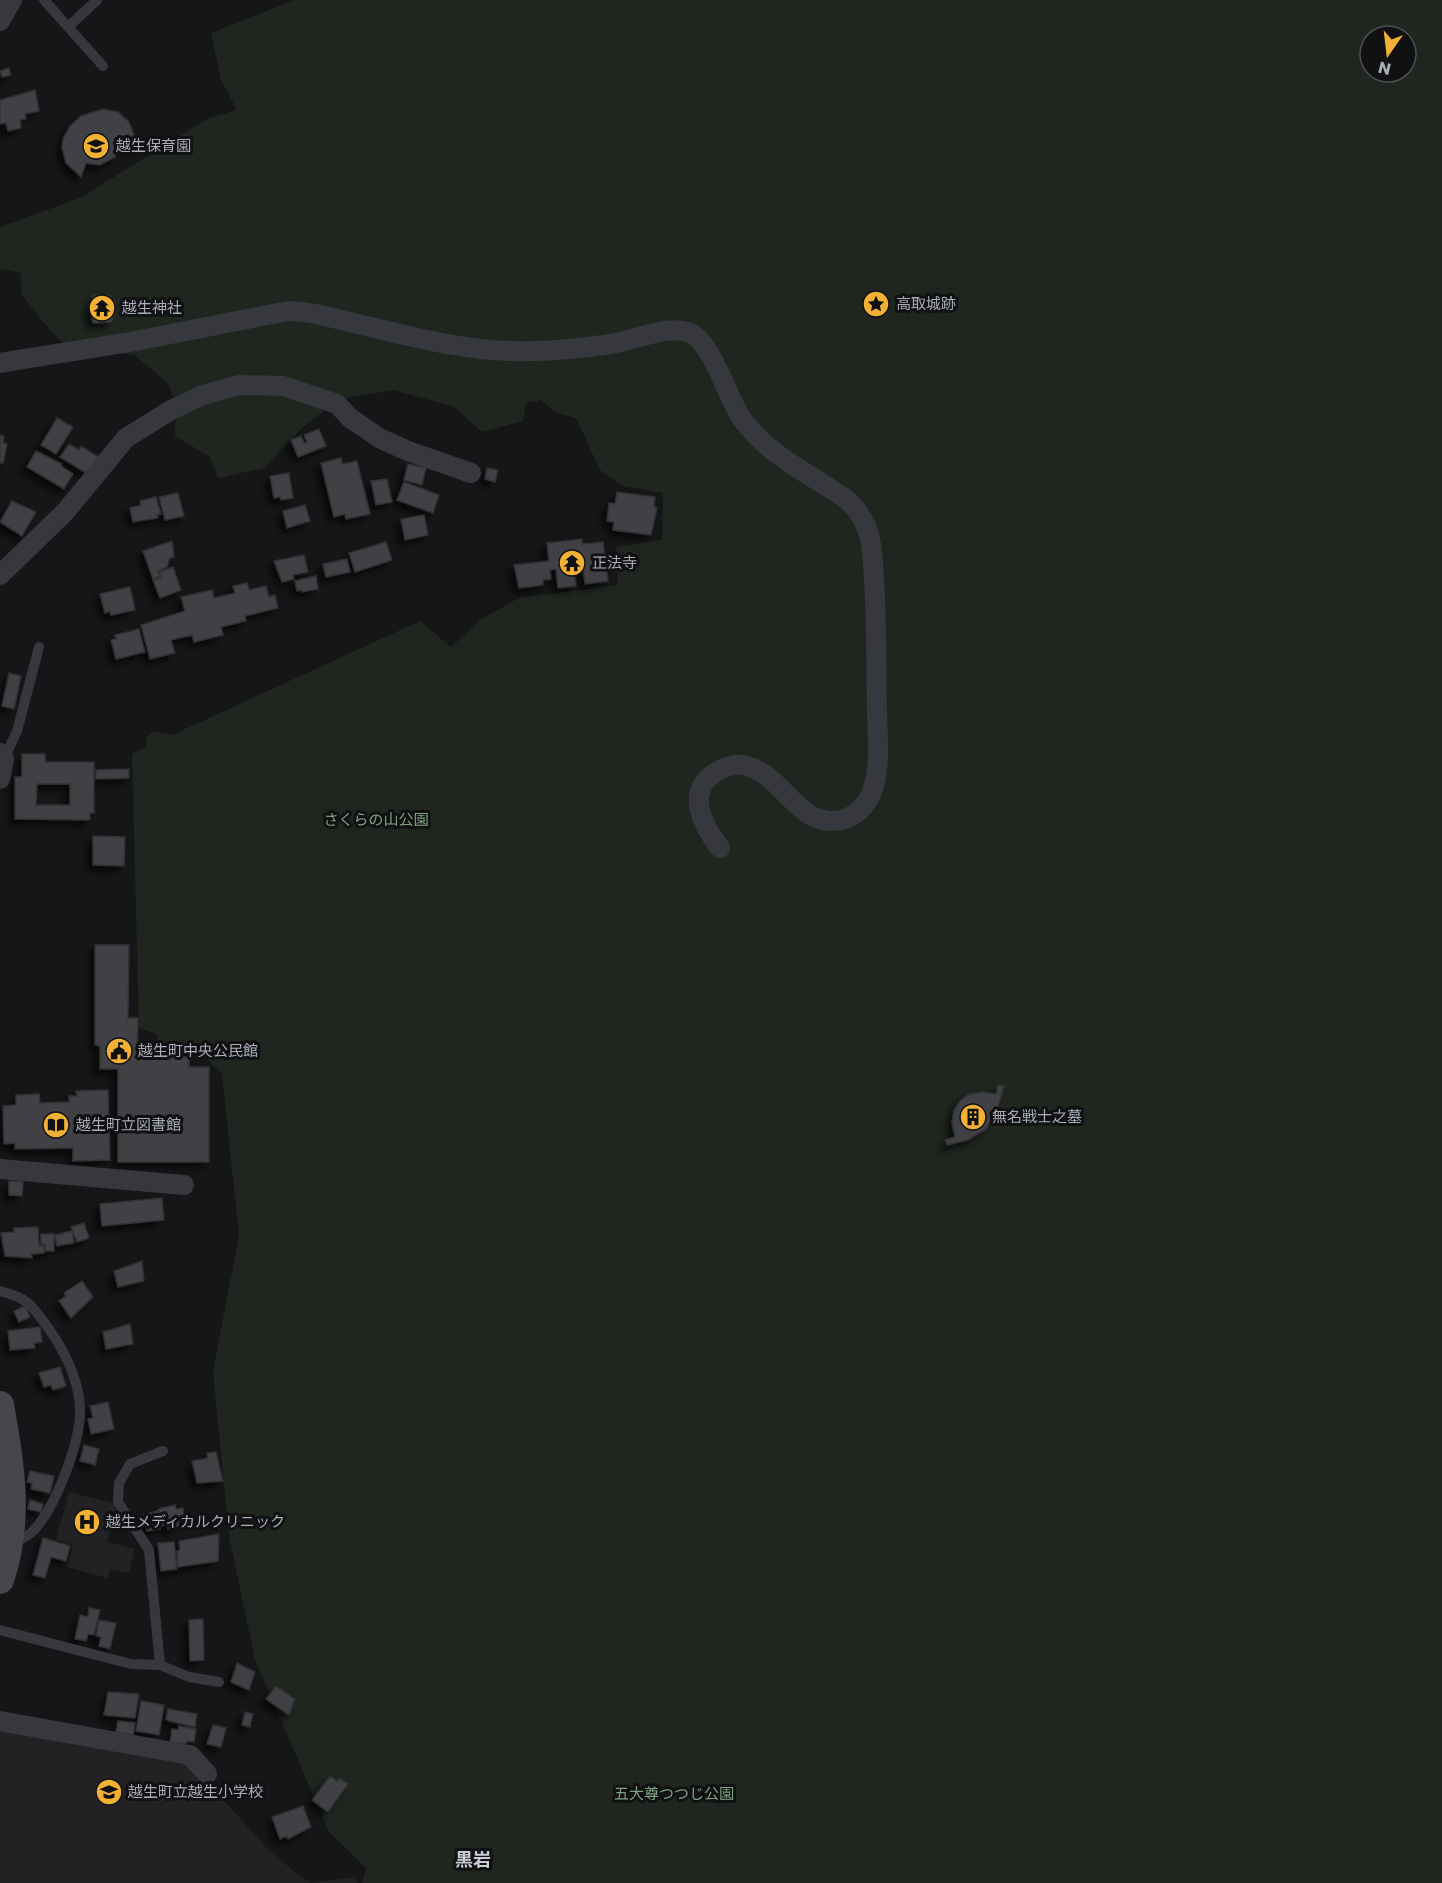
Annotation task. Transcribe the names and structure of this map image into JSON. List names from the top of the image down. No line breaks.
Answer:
{"districts":["黒岩"],"parks":["さくらの山公園","五大尊つつじ公園"],"places":{"school or university":["越生保育園","越生町立越生小学校"],"place":["高取城跡"],"temple":["越生神社","正法寺"],"public building":["越生町中央公民館"],"building":["無名戦士之墓"],"library":["越生町立図書館"],"hospital":["越生メディカルクリニック"]},"north":"bottom"}
